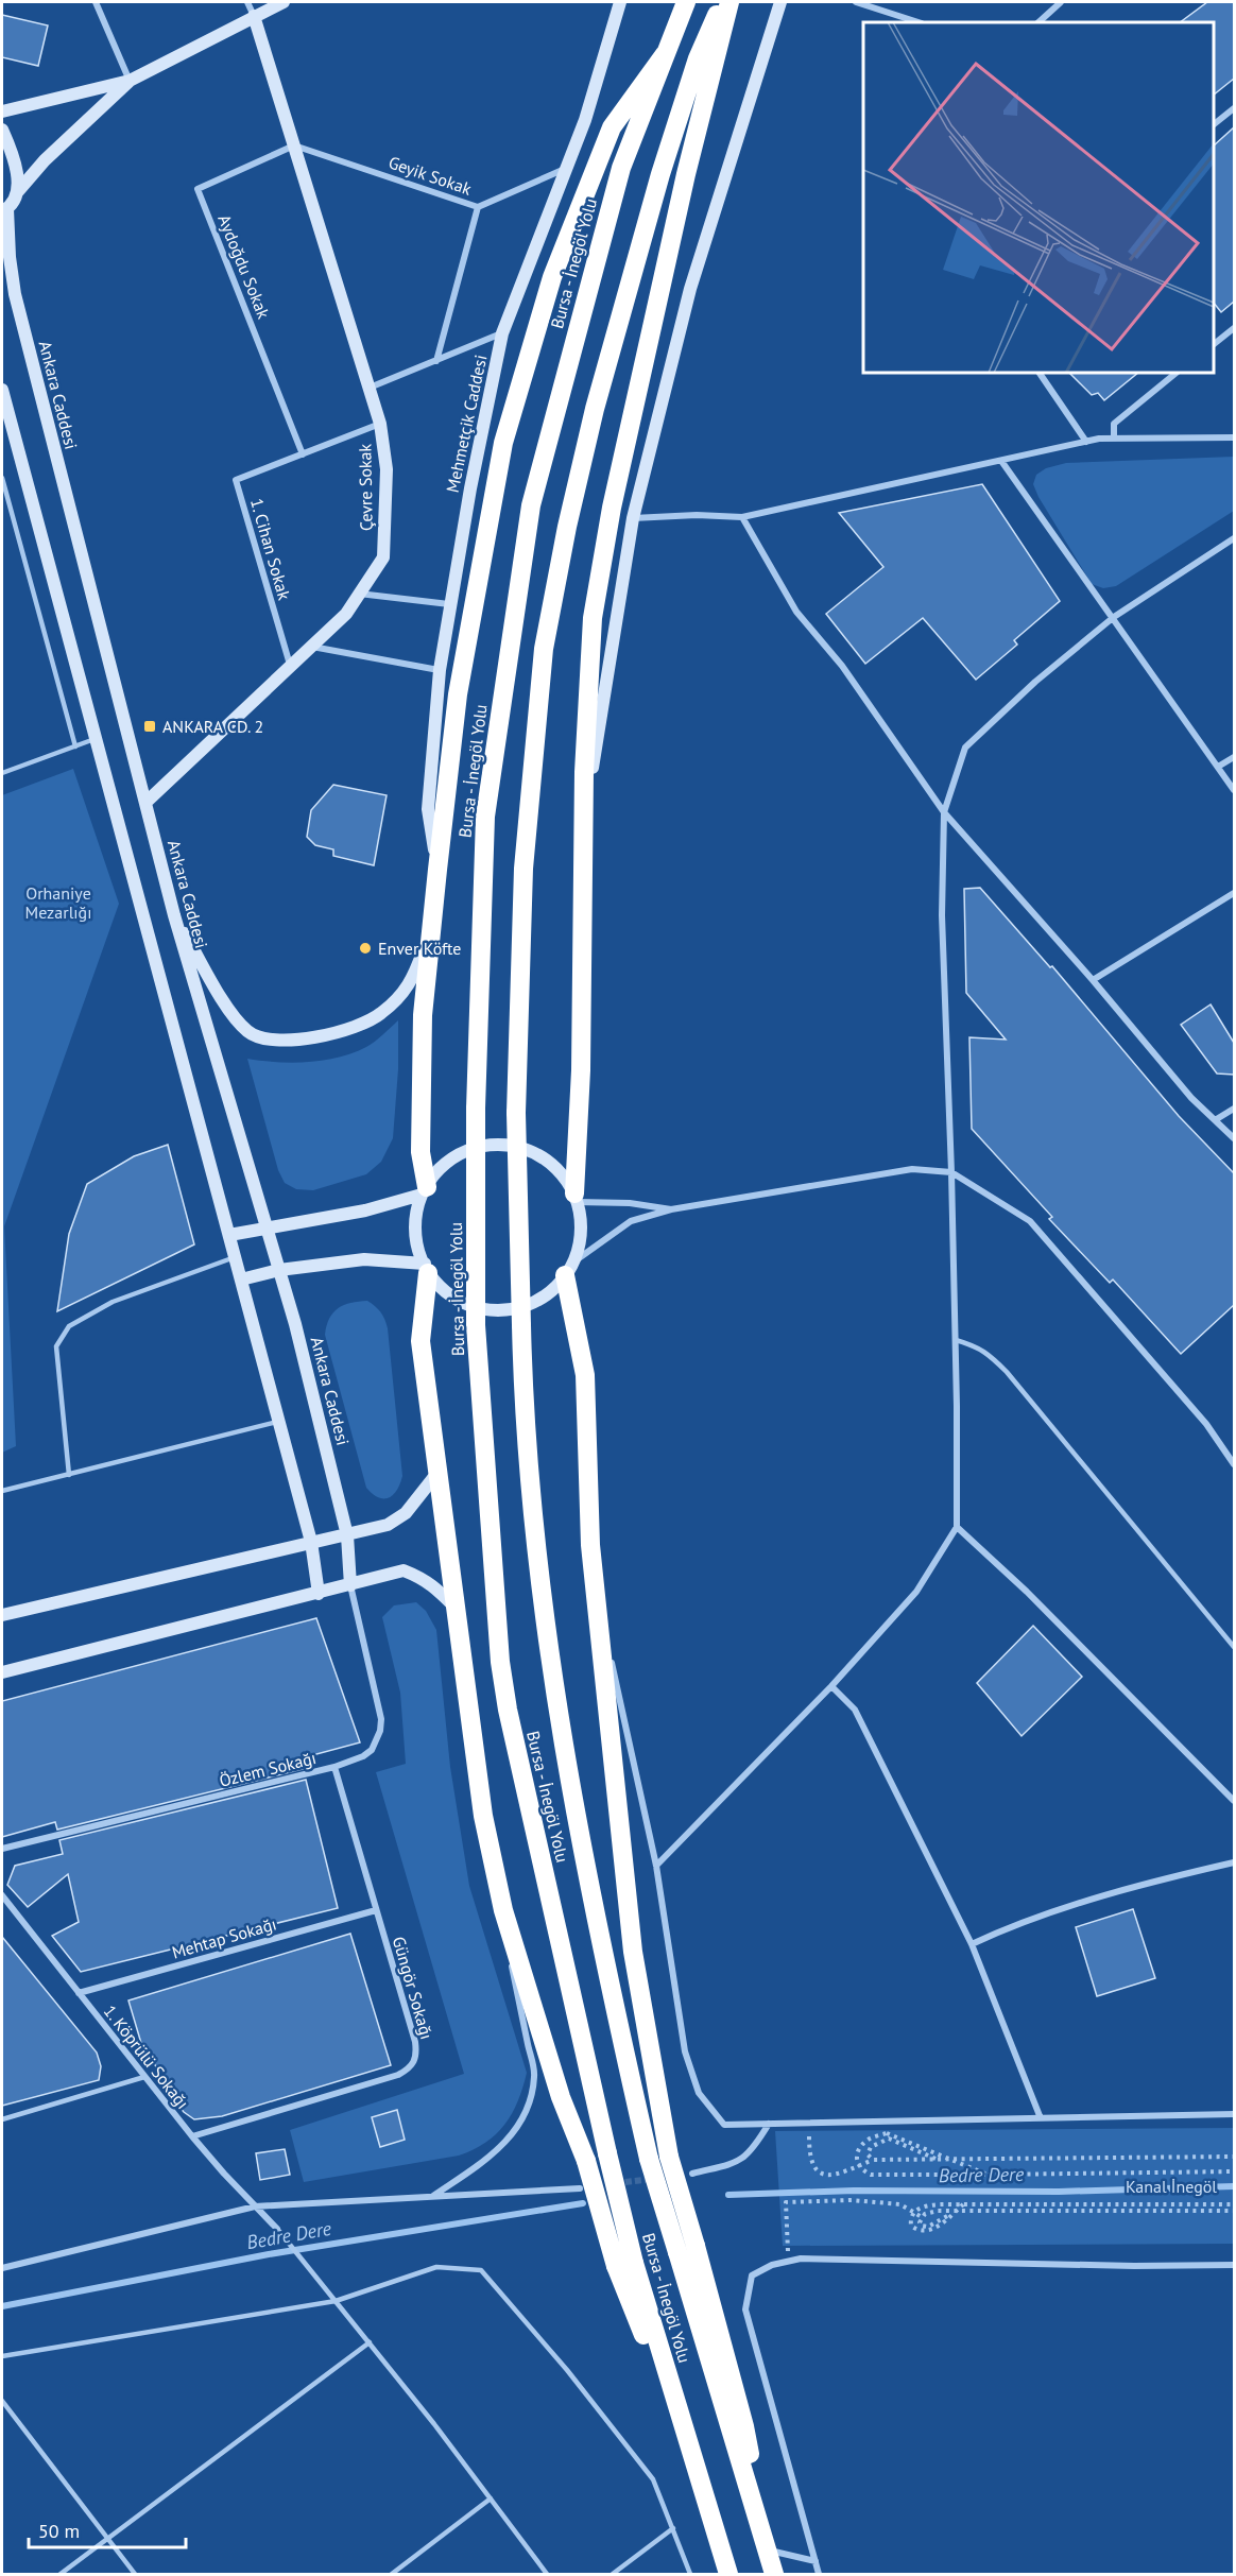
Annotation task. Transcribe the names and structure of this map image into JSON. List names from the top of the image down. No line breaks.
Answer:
{"streets":{"highway":["Bursa - İnegöl Yolu"],"main road":["Ankara Caddesi","Mehmetçik Caddesi","Çevre Sokak"],"street":["Geyik Sokak","Aydoğdu Sokak","1. Cihan Sokak","Özlem Sokağı","Mehtap Sokağı","Güngör Sokağı","1. Köprülü Sokağı"]},"crossings":[["Geyik Sokak","Aydoğdu Sokak"],["Geyik Sokak","Çevre Sokak"],["Aydoğdu Sokak","Çevre Sokak"],["Aydoğdu Sokak","1. Cihan Sokak"],["Ankara Caddesi","Çevre Sokak"],["Ankara Caddesi","Özlem Sokağı"],["Çevre Sokak","1. Cihan Sokak"],["Özlem Sokağı","Güngör Sokağı"],["Mehtap Sokağı","Güngör Sokağı"],["Mehtap Sokağı","1. Köprülü Sokağı"],["Güngör Sokağı","1. Köprülü Sokağı"]],"water":["Bedre Dere"],"parks":["Orhaniye Mezarlığı","Kanal İnegöl"],"places":{"transit":["ANKARA CD. 2"],"other":["Enver Köfte"]},"scale_bar":"50 m"}
